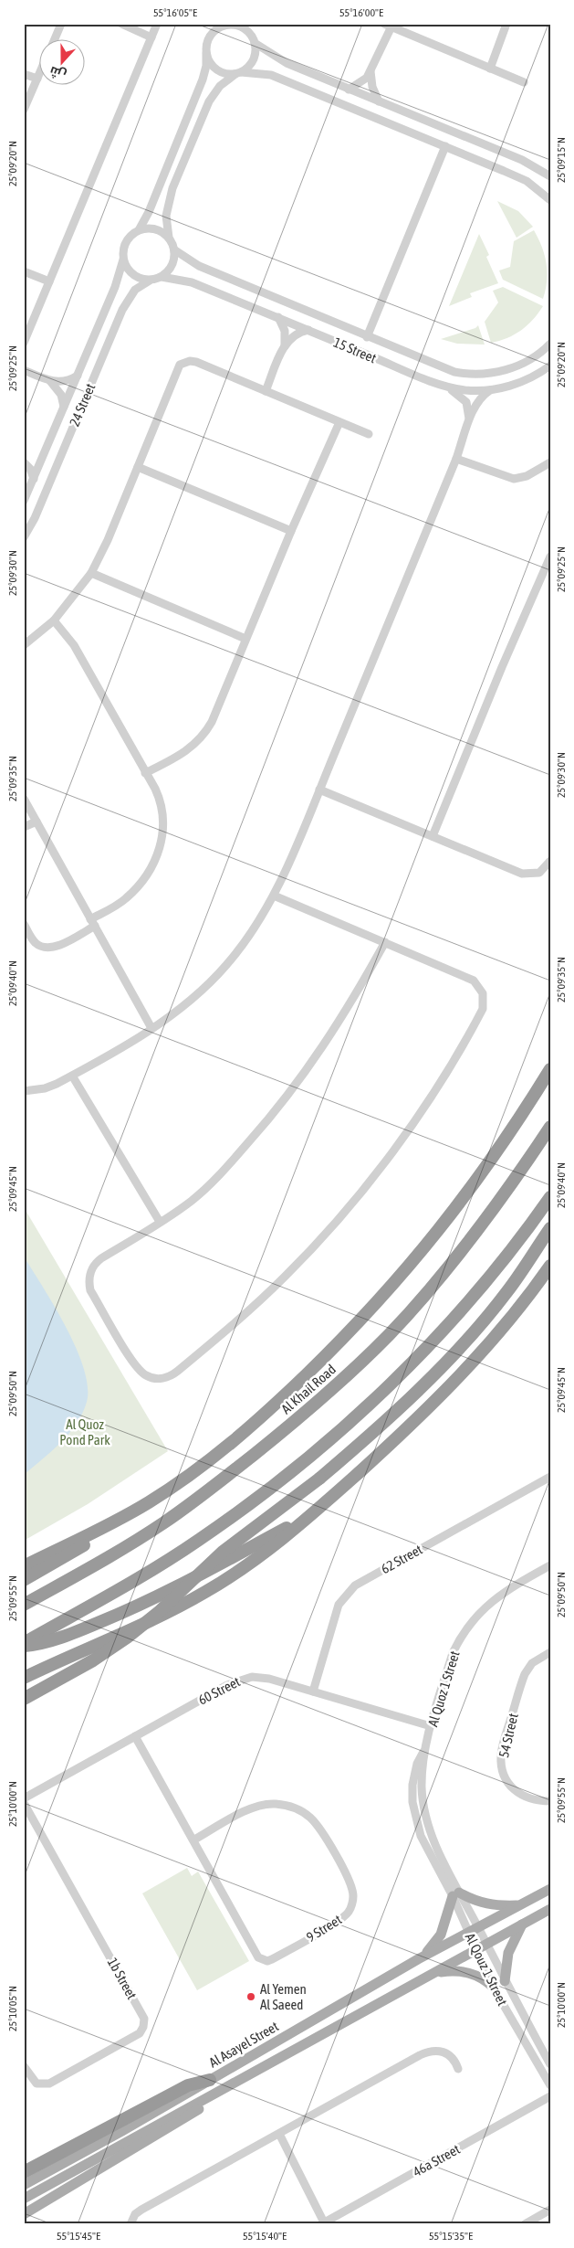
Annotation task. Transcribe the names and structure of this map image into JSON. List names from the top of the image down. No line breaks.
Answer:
{"streets":{"highway":["Al Khail Road"],"main road":["Al Asayel Street"],"street":["15 Street","24 Street","62 Street","Al Quoz 1 Street","60 Street","54 Street","9 Street","Al Qouz 1 Street","1b Street","46a Street"]},"crossings":[["15 Street","24 Street"],["62 Street","60 Street"],["Al Quoz 1 Street","60 Street"],["Al Quoz 1 Street","Al Qouz 1 Street"],["60 Street","9 Street"],["Al Qouz 1 Street","Al Asayel Street"]],"parks":["Al Quoz Pond Park"],"places":["Al Yemen Al Saeed"],"north":"bottom","coordinates":["55°16'05\"E","55°16'00\"E","25°09'15\"N","25°09'20\"N","25°09'25\"N","25°09'30\"N","25°09'35\"N","25°09'40\"N","25°09'45\"N","25°09'50\"N","25°09'55\"N","25°10'00\"N","25°10'05\"N","55°15'45\"E","55°15'40\"E","55°15'35\"E"]}
